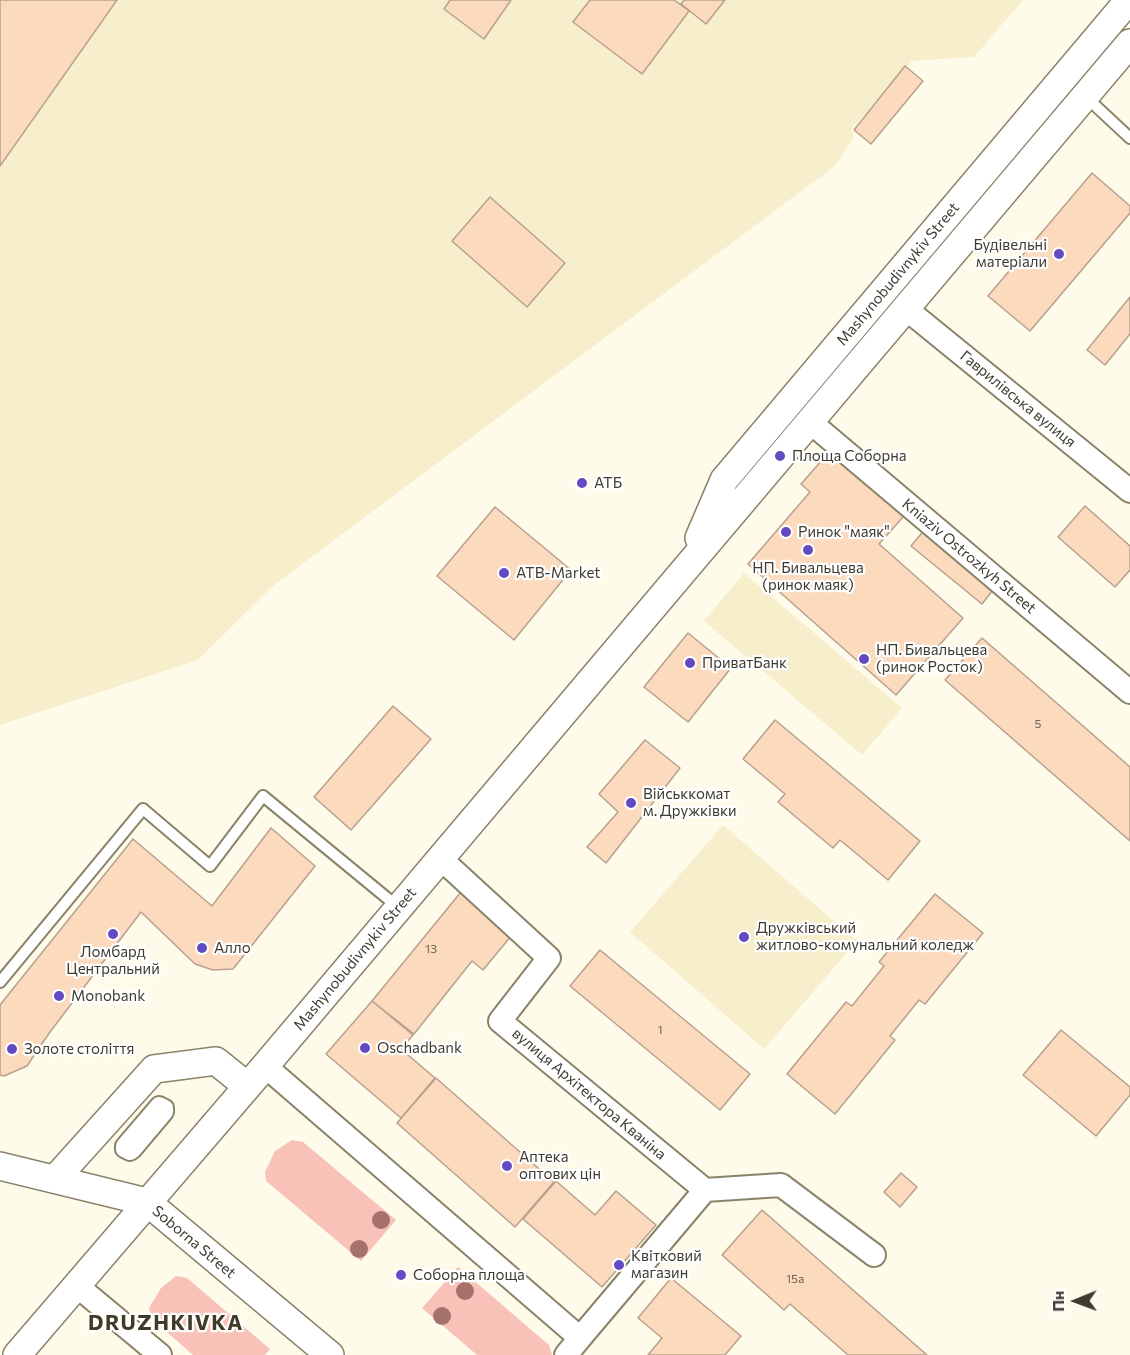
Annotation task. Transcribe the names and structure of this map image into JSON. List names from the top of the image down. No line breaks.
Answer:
{"streets":{"street":["Mashynobudivnykiv Street","Гаврилівська вулиця","Kniaziv Ostrozkyh Street","вулиця Архітектора Кваніна","Soborna Street"]},"crossings":[["Mashynobudivnykiv Street","Гаврилівська вулиця"],["Mashynobudivnykiv Street","Kniaziv Ostrozkyh Street"],["Mashynobudivnykiv Street","вулиця Архітектора Кваніна"],["Mashynobudivnykiv Street","Soborna Street"]],"districts":["DRUZHKIVKA"],"places":["Будівельні матеріали","Площа Соборна","АТБ","Ринок \"маяк\"","НП. Бивальцева (ринок маяк)","ATB-Market","НП. Бивальцева (ринок Росток)","ПриватБанк","Військкомат м. Дружківки","Ломбард Центральний","Дружківський житлово-комунальний коледж","Алло","Monobank","Oschadbank","Золоте століття","Аптека оптових цін","Квітковий магазин","Соборна площа"],"house_numbers":["5","13","1","15а"],"north":"left"}
